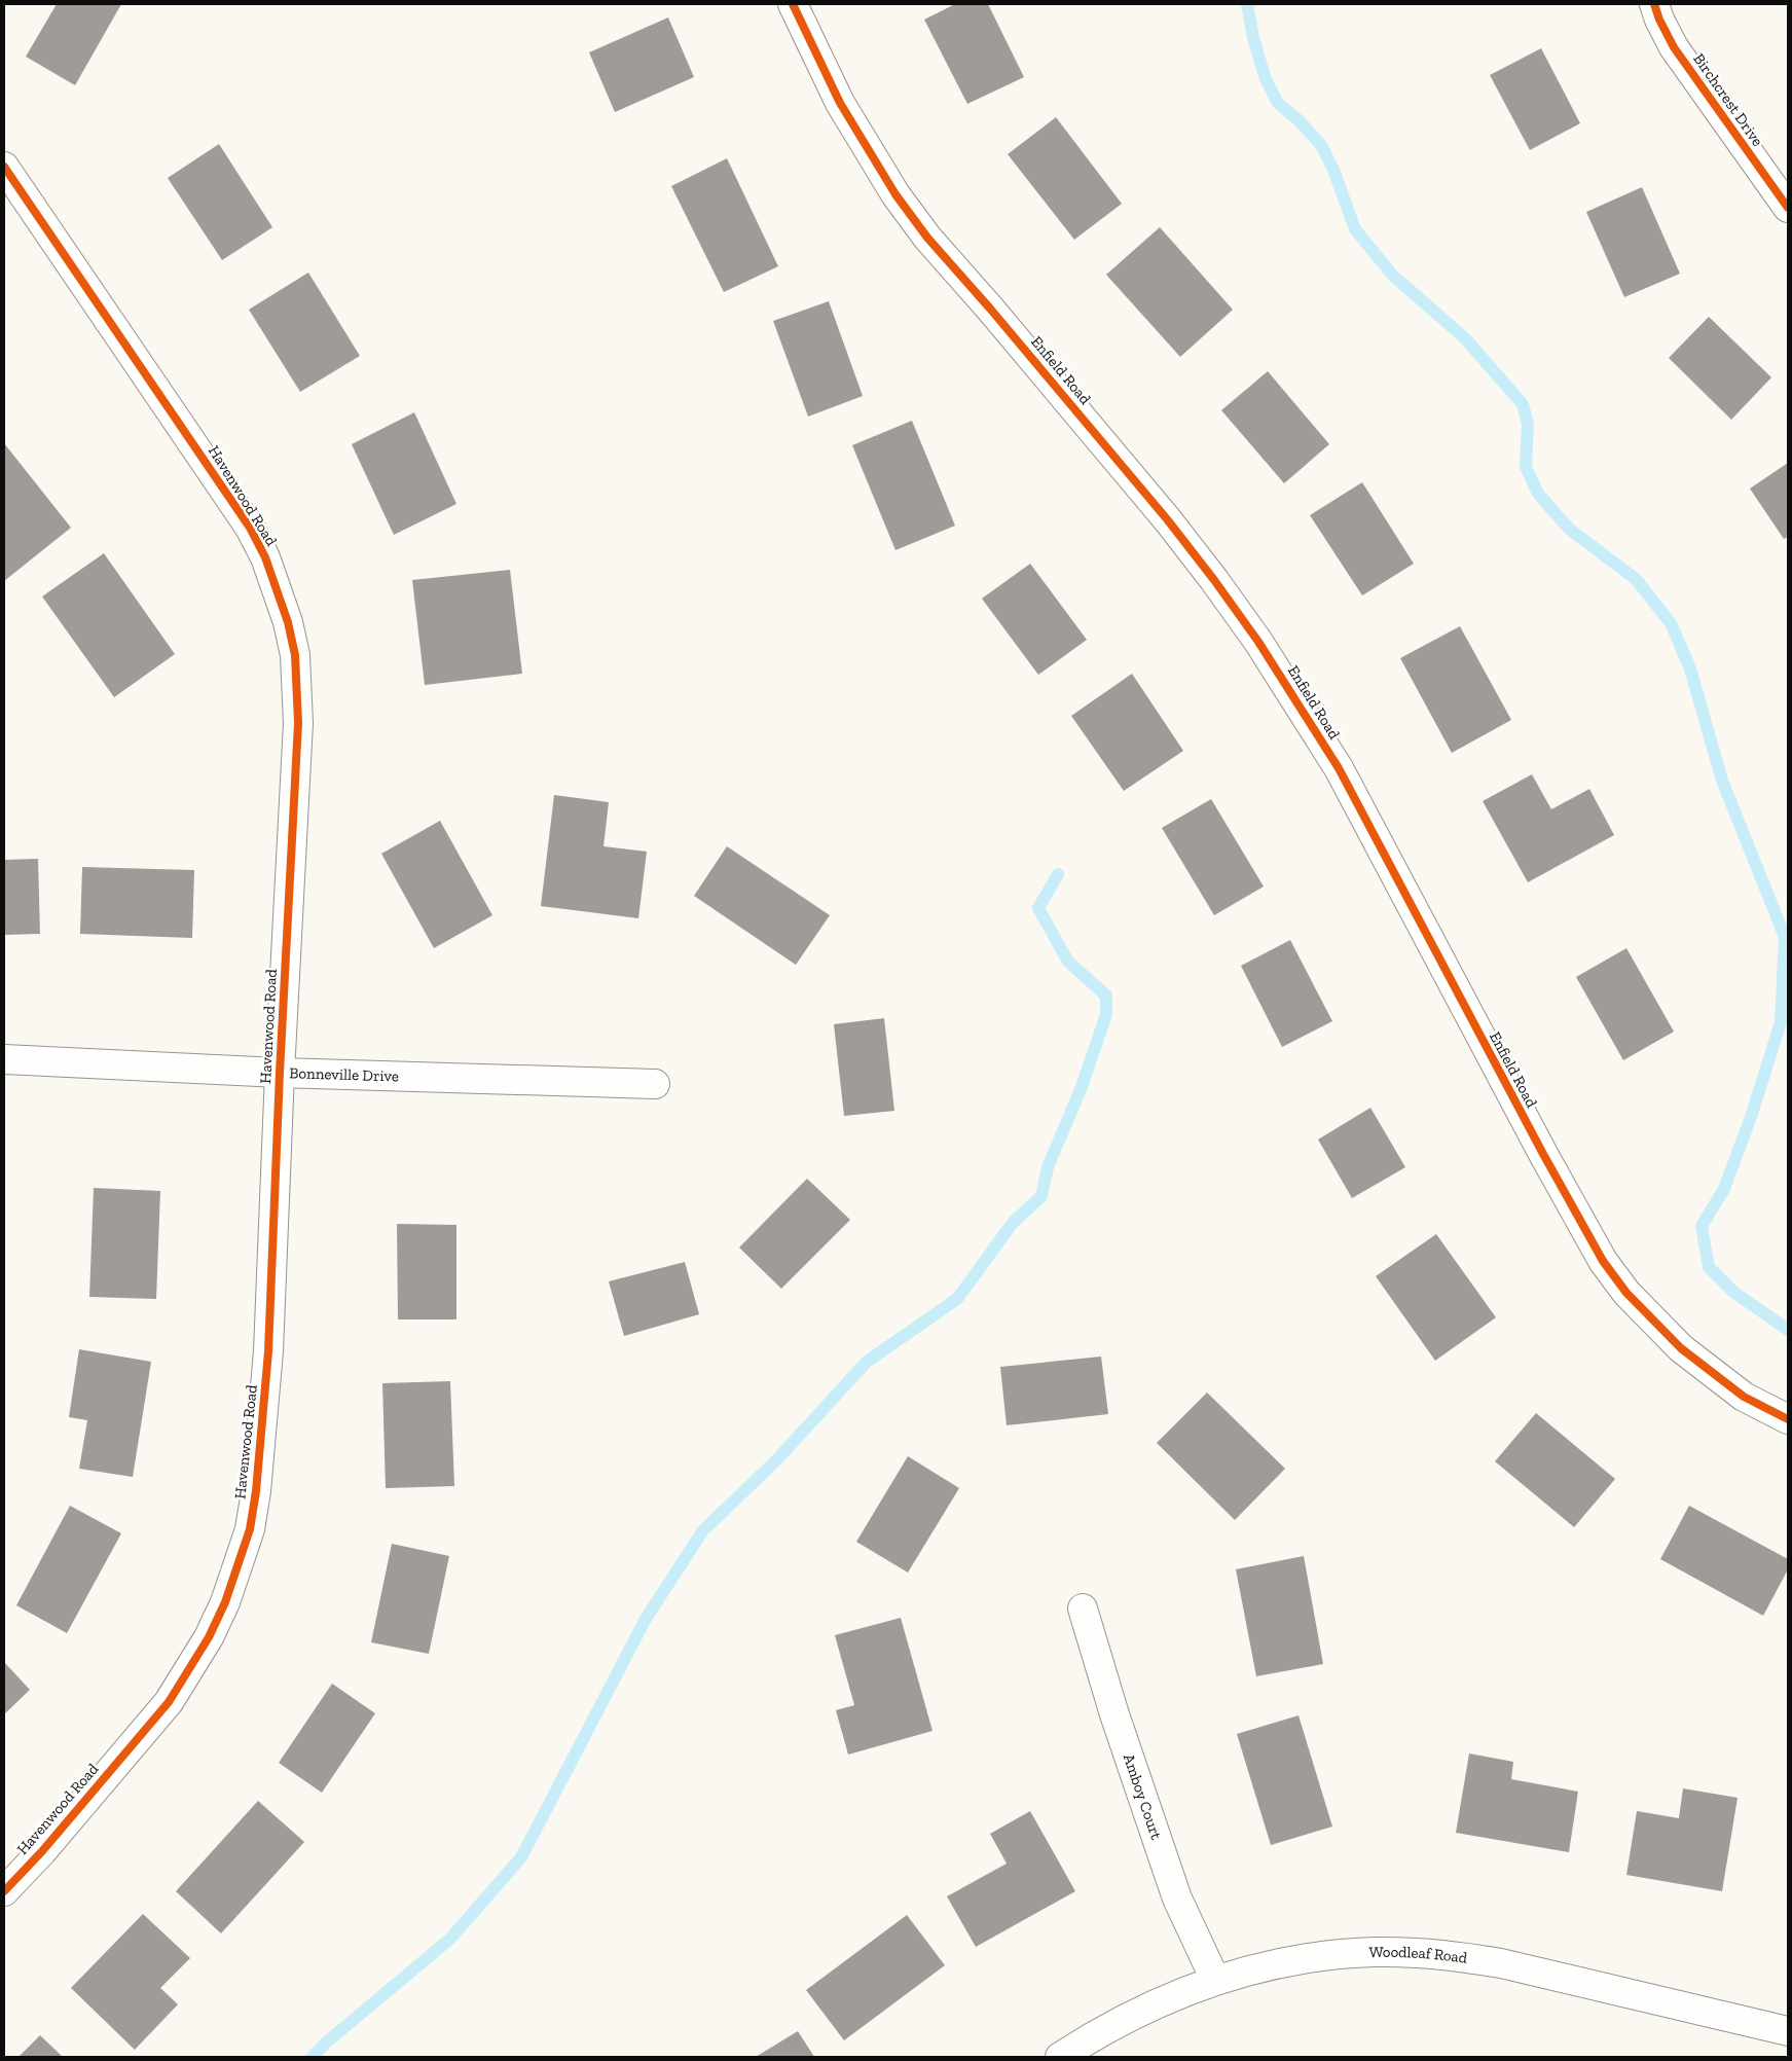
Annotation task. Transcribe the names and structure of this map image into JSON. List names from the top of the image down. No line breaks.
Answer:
{"streets":{"street":["Birchcrest Drive","Enfield Road","Havenwood Road","Bonneville Drive","Amboy Court","Woodleaf Road"]},"crossings":[["Havenwood Road","Bonneville Drive"],["Amboy Court","Woodleaf Road"]]}
